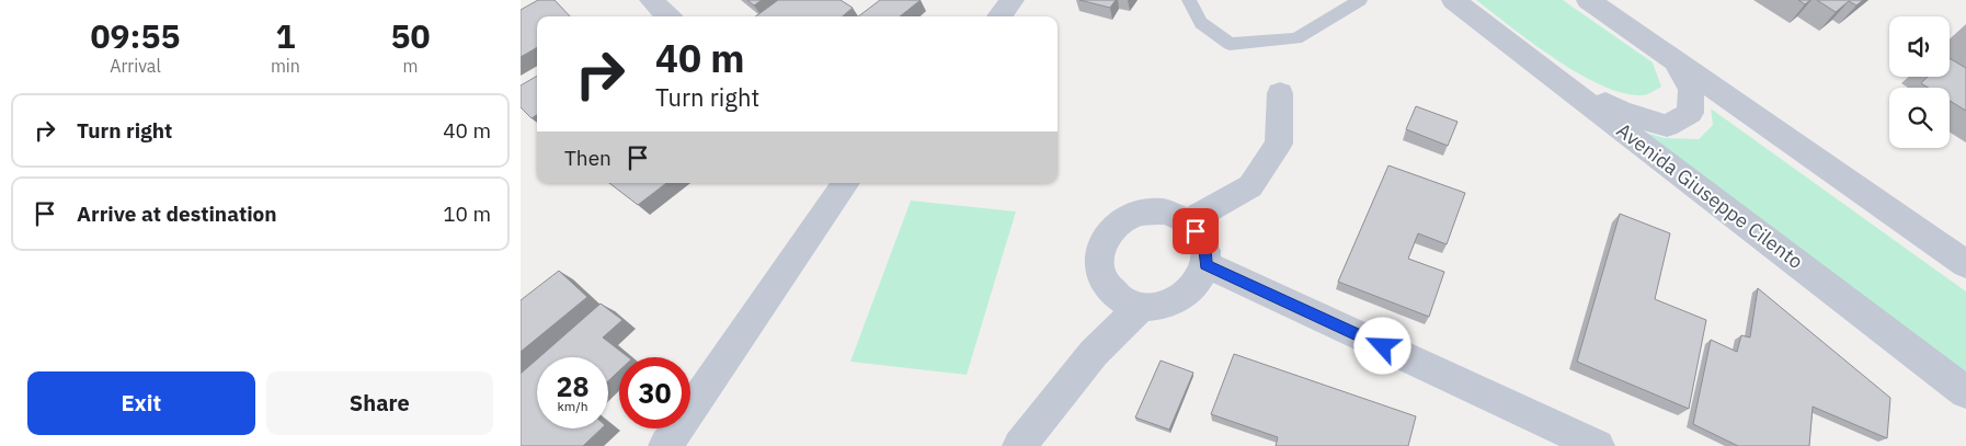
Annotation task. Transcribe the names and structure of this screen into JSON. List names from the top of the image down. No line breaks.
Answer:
{"streets":{"street":["Avenida Giuseppe Cilento"]},"page":{"eta":["09:55","Arrival","1","min","50","m"],"turn":["40 m","Turn right"],"list":[{"name":"Turn right","value":"40 m"},{"name":"Arrive at destination","value":"10 m"}],"then":"Then","speed":"28 km/h","limit":"30","buttons":["Exit","Share"]}}
